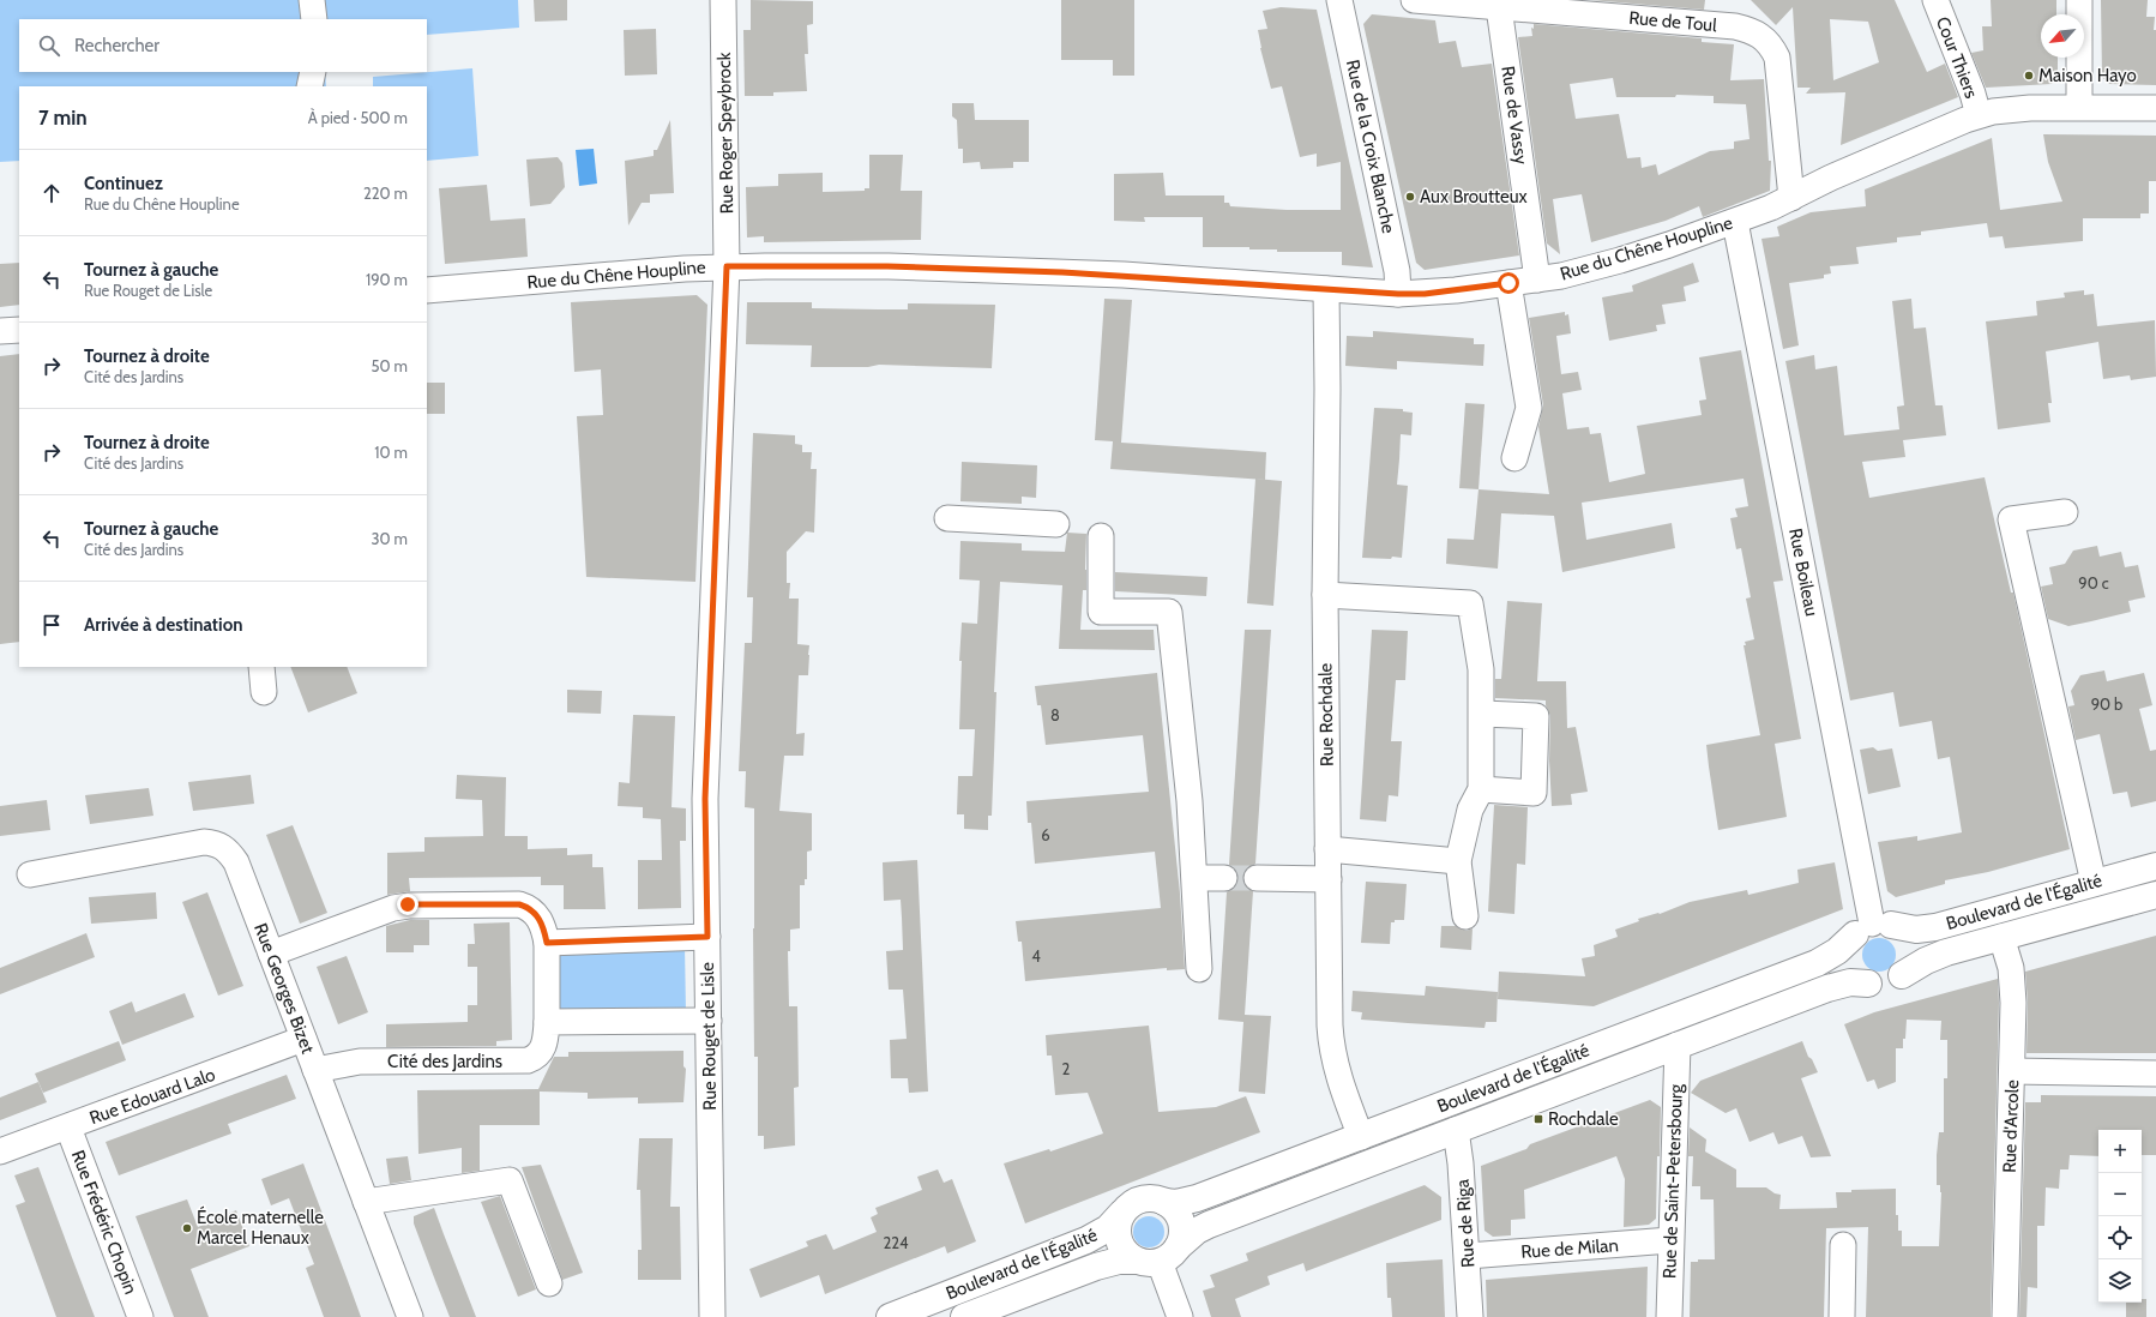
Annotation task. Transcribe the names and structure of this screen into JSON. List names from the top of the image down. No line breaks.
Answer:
{"streets":{"main road":["Boulevard de l'Égalité"],"street":["Rue de Toul","Cour Thiers","Rue de Vassy","Rue Roger Speybrock","Rue de la Croix Blanche","Rue du Chêne Houpline","Rue Boileau","Rue Rochdale","Rue Georges Bizet","Rue Rouget de Lisle","Cité des Jardins","Rue Edouard Lalo","Rue d'Arcole","Rue de Saint-Petersbourg","Rue Frédéric Chopin","Rue de Riga","Rue de Milan"]},"crossings":[["Rue de Toul","Rue de Vassy"],["Rue de Toul","Rue du Chêne Houpline"],["Cour Thiers","Rue du Chêne Houpline"],["Rue de Vassy","Rue du Chêne Houpline"],["Rue Roger Speybrock","Rue du Chêne Houpline"],["Rue Roger Speybrock","Rue Rouget de Lisle"],["Rue de la Croix Blanche","Rue du Chêne Houpline"],["Rue du Chêne Houpline","Rue Boileau"],["Rue du Chêne Houpline","Rue Rochdale"],["Rue du Chêne Houpline","Rue Rouget de Lisle"],["Rue Boileau","Boulevard de l'Égalité"],["Rue Rochdale","Boulevard de l'Égalité"],["Boulevard de l'Égalité","Rue d'Arcole"],["Boulevard de l'Égalité","Rue de Saint-Petersbourg"],["Boulevard de l'Égalité","Rue de Riga"],["Rue Georges Bizet","Cité des Jardins"],["Rue Georges Bizet","Rue Edouard Lalo"],["Rue Edouard Lalo","Rue Frédéric Chopin"],["Rue de Saint-Petersbourg","Rue de Milan"],["Rue de Riga","Rue de Milan"]],"places":{"other":["Maison Hayo","Aux Broutteux","École maternelle Marcel Henaux"],"transit":["Rochdale"]},"house_numbers":["90 c","90 b","8","6","4","2","224"],"north":"bottom left","page":{"search":"Rechercher","heading":["7 min","À pied · 500 m"],"list":[["Continuez","Rue du Chêne Houpline","220 m"],["Tournez à gauche","Rue Rouget de Lisle","190 m"],["Tournez à droite","Cité des Jardins","50 m"],["Tournez à droite","Cité des Jardins","10 m"],["Tournez à gauche","Cité des Jardins","30 m"],"Arrivée à destination"],"map_buttons":["+","−"]}}
